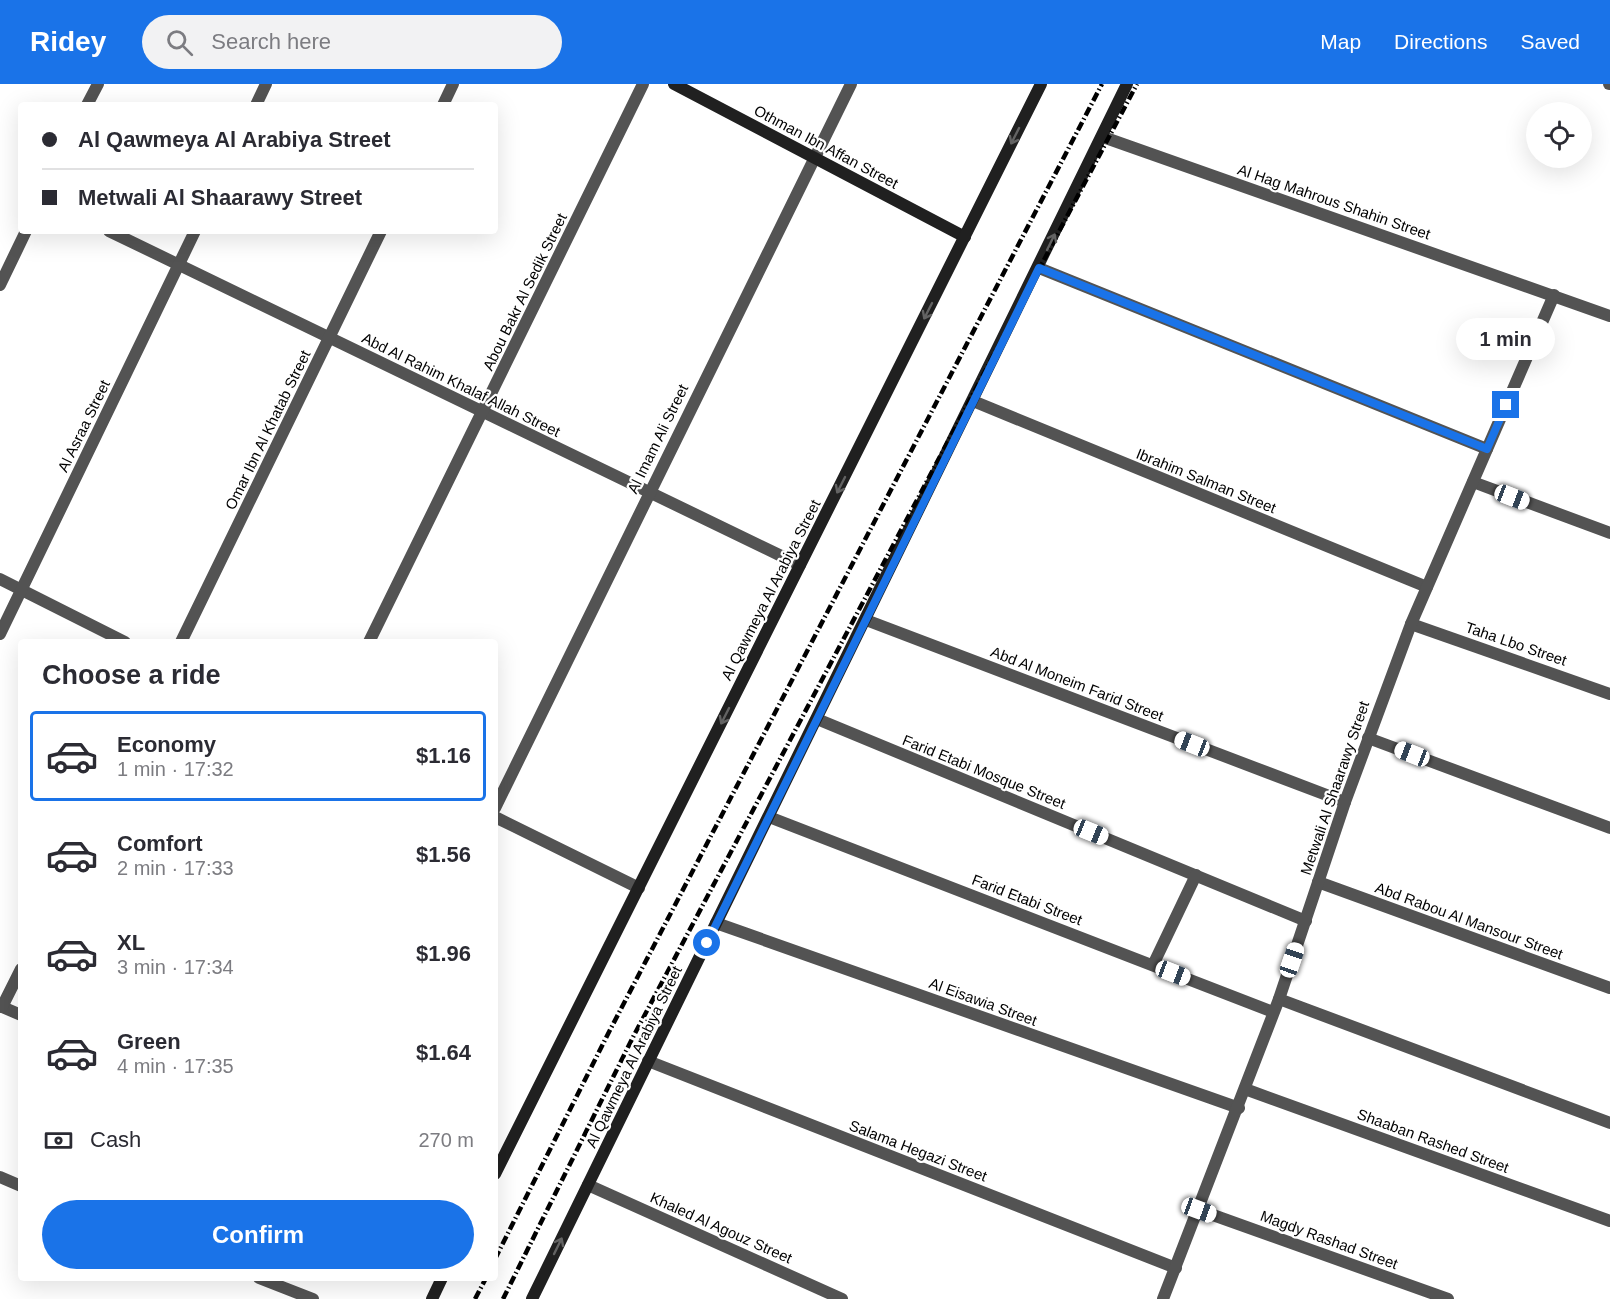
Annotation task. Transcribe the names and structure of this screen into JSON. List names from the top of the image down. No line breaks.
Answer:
{"streets":{"street":["Othman Ibn Affan Street","Al Hag Mahrous Shahin Street","Abou Bakr Al Sedik Street","Abd Al Rahim Khalaf Allah Street","Al Asraa Street","Omar Ibn Al Khatab Street","Al Imam Ali Street","Ibrahim Salman Street","Al Qawmeya Al Arabiya Street","Taha Lbo Street","Abd Al Moneim Farid Street","Farid Etabi Mosque Street","Metwali Al Shaarawy Street","Farid Etabi Street","Abd Rabou Al Mansour Street","Al Eisawia Street","Shaaban Rashed Street","Salama Hegazi Street","Khaled Al Agouz Street","Magdy Rashad Street"]},"crossings":[["Othman Ibn Affan Street","Al Imam Ali Street"],["Othman Ibn Affan Street","Al Qawmeya Al Arabiya Street"],["Al Hag Mahrous Shahin Street","Al Qawmeya Al Arabiya Street"],["Al Hag Mahrous Shahin Street","Metwali Al Shaarawy Street"],["Abou Bakr Al Sedik Street","Abd Al Rahim Khalaf Allah Street"],["Abd Al Rahim Khalaf Allah Street","Al Asraa Street"],["Abd Al Rahim Khalaf Allah Street","Omar Ibn Al Khatab Street"],["Abd Al Rahim Khalaf Allah Street","Al Imam Ali Street"],["Abd Al Rahim Khalaf Allah Street","Al Qawmeya Al Arabiya Street"],["Ibrahim Salman Street","Al Qawmeya Al Arabiya Street"],["Ibrahim Salman Street","Metwali Al Shaarawy Street"],["Al Qawmeya Al Arabiya Street","Abd Al Moneim Farid Street"],["Al Qawmeya Al Arabiya Street","Farid Etabi Mosque Street"],["Al Qawmeya Al Arabiya Street","Farid Etabi Street"],["Al Qawmeya Al Arabiya Street","Al Eisawia Street"],["Al Qawmeya Al Arabiya Street","Salama Hegazi Street"],["Al Qawmeya Al Arabiya Street","Khaled Al Agouz Street"],["Taha Lbo Street","Metwali Al Shaarawy Street"],["Abd Al Moneim Farid Street","Metwali Al Shaarawy Street"],["Farid Etabi Mosque Street","Metwali Al Shaarawy Street"],["Metwali Al Shaarawy Street","Farid Etabi Street"],["Metwali Al Shaarawy Street","Abd Rabou Al Mansour Street"],["Metwali Al Shaarawy Street","Al Eisawia Street"],["Metwali Al Shaarawy Street","Shaaban Rashed Street"],["Metwali Al Shaarawy Street","Salama Hegazi Street"],["Metwali Al Shaarawy Street","Magdy Rashad Street"]],"page":{"header":"Ridey","search":"Search here","nav":["Map","Directions","Saved"],"banner":["Al Qawmeya Al Arabiya Street","Metwali Al Shaarawy Street"],"bubble":"1 min","heading":"Choose a ride","list":[{"name":"Economy","note":"1 min · 17:32","value":"$1.16"},{"name":"Comfort","note":"2 min · 17:33","value":"$1.56"},{"name":"XL","note":"3 min · 17:34","value":"$1.96"},{"name":"Green","note":"4 min · 17:35","value":"$1.64"}],"pay":["Cash","270 m"],"buttons":"Confirm"}}
